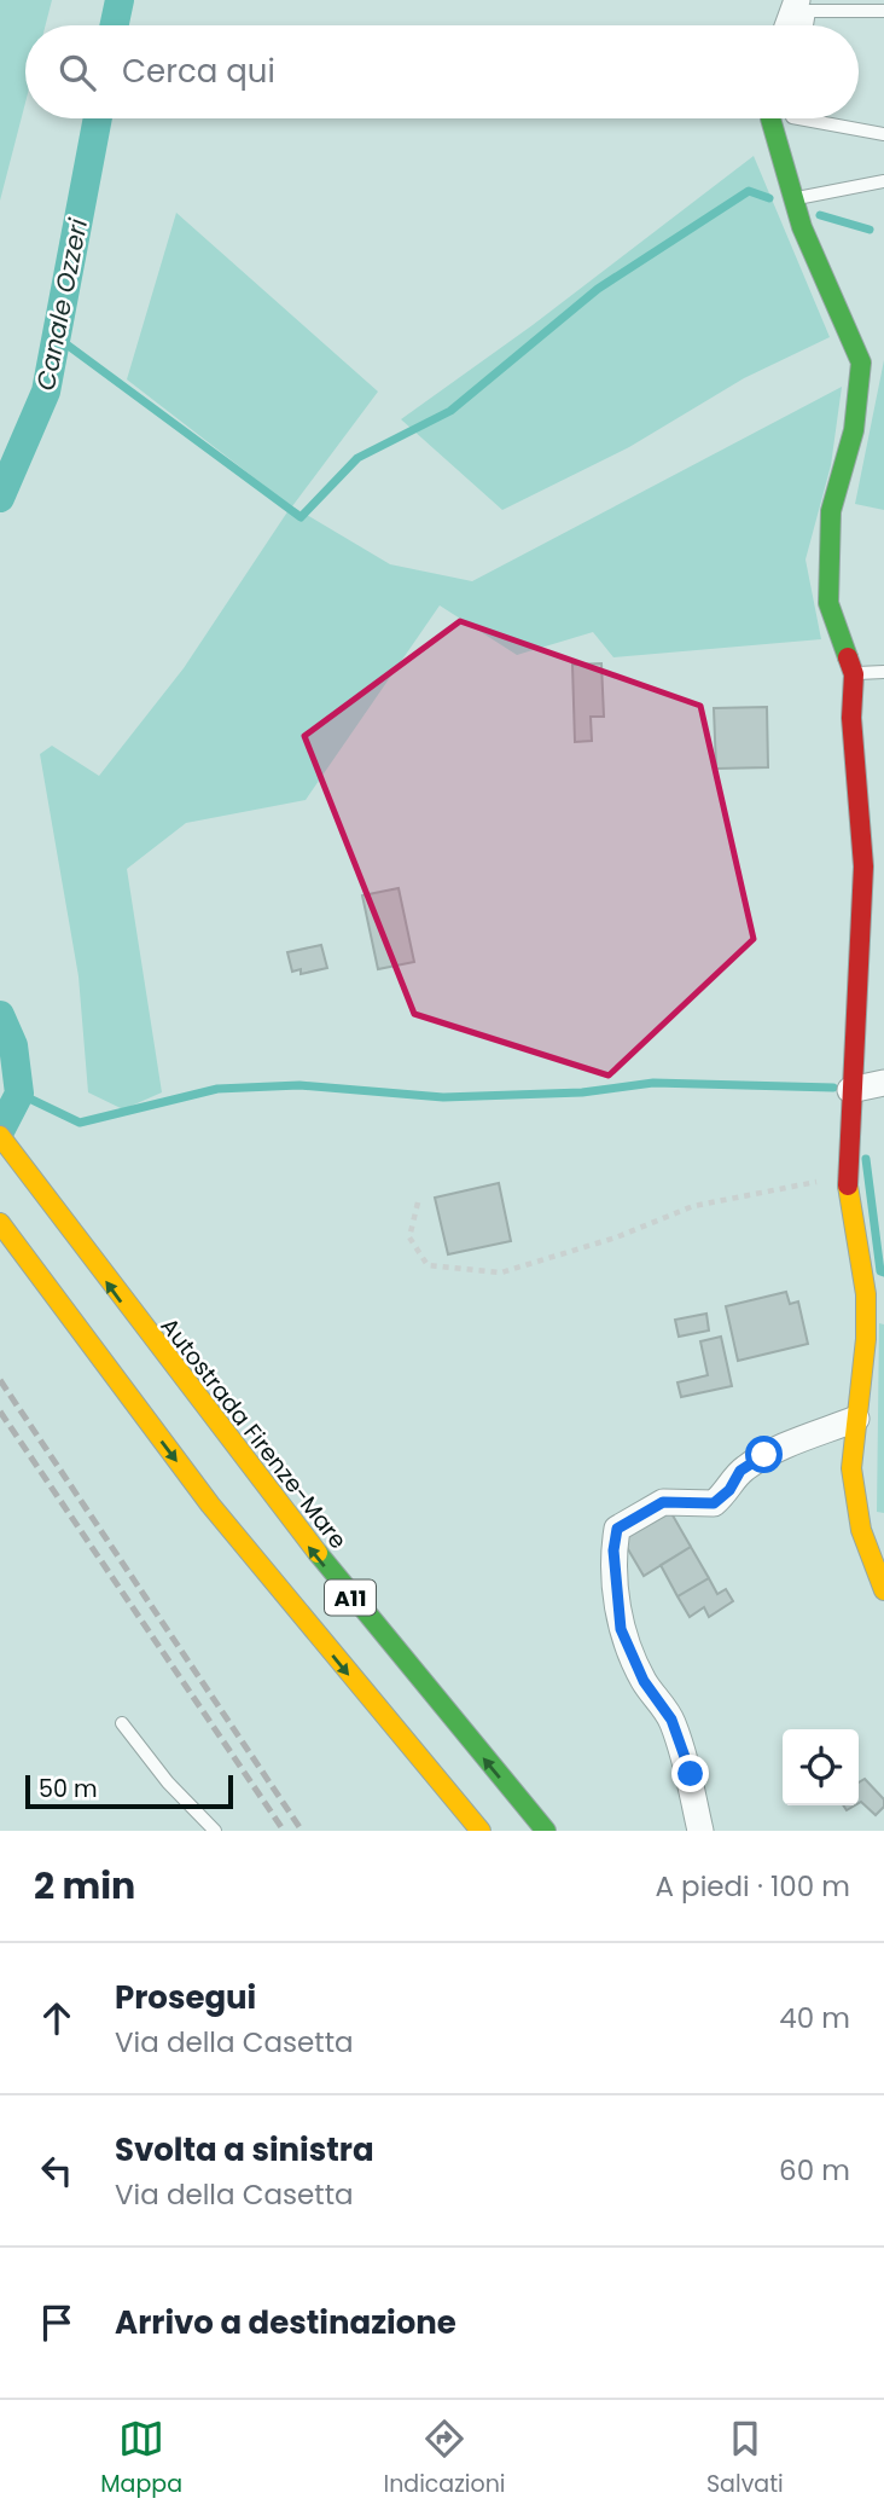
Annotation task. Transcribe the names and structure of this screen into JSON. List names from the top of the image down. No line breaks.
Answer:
{"streets":{"main road":["Autostrada Firenze-Mare","A11"]},"water":["Canale Ozzeri"],"scale_bar":"50 m","page":{"search":"Cerca qui","scale":"50 m","heading":["2 min","A piedi · 100 m"],"list":[["Prosegui","Via della Casetta","40 m"],["Svolta a sinistra","Via della Casetta","60 m"],"Arrivo a destinazione"],"nav":["Mappa","Indicazioni","Salvati"]}}
